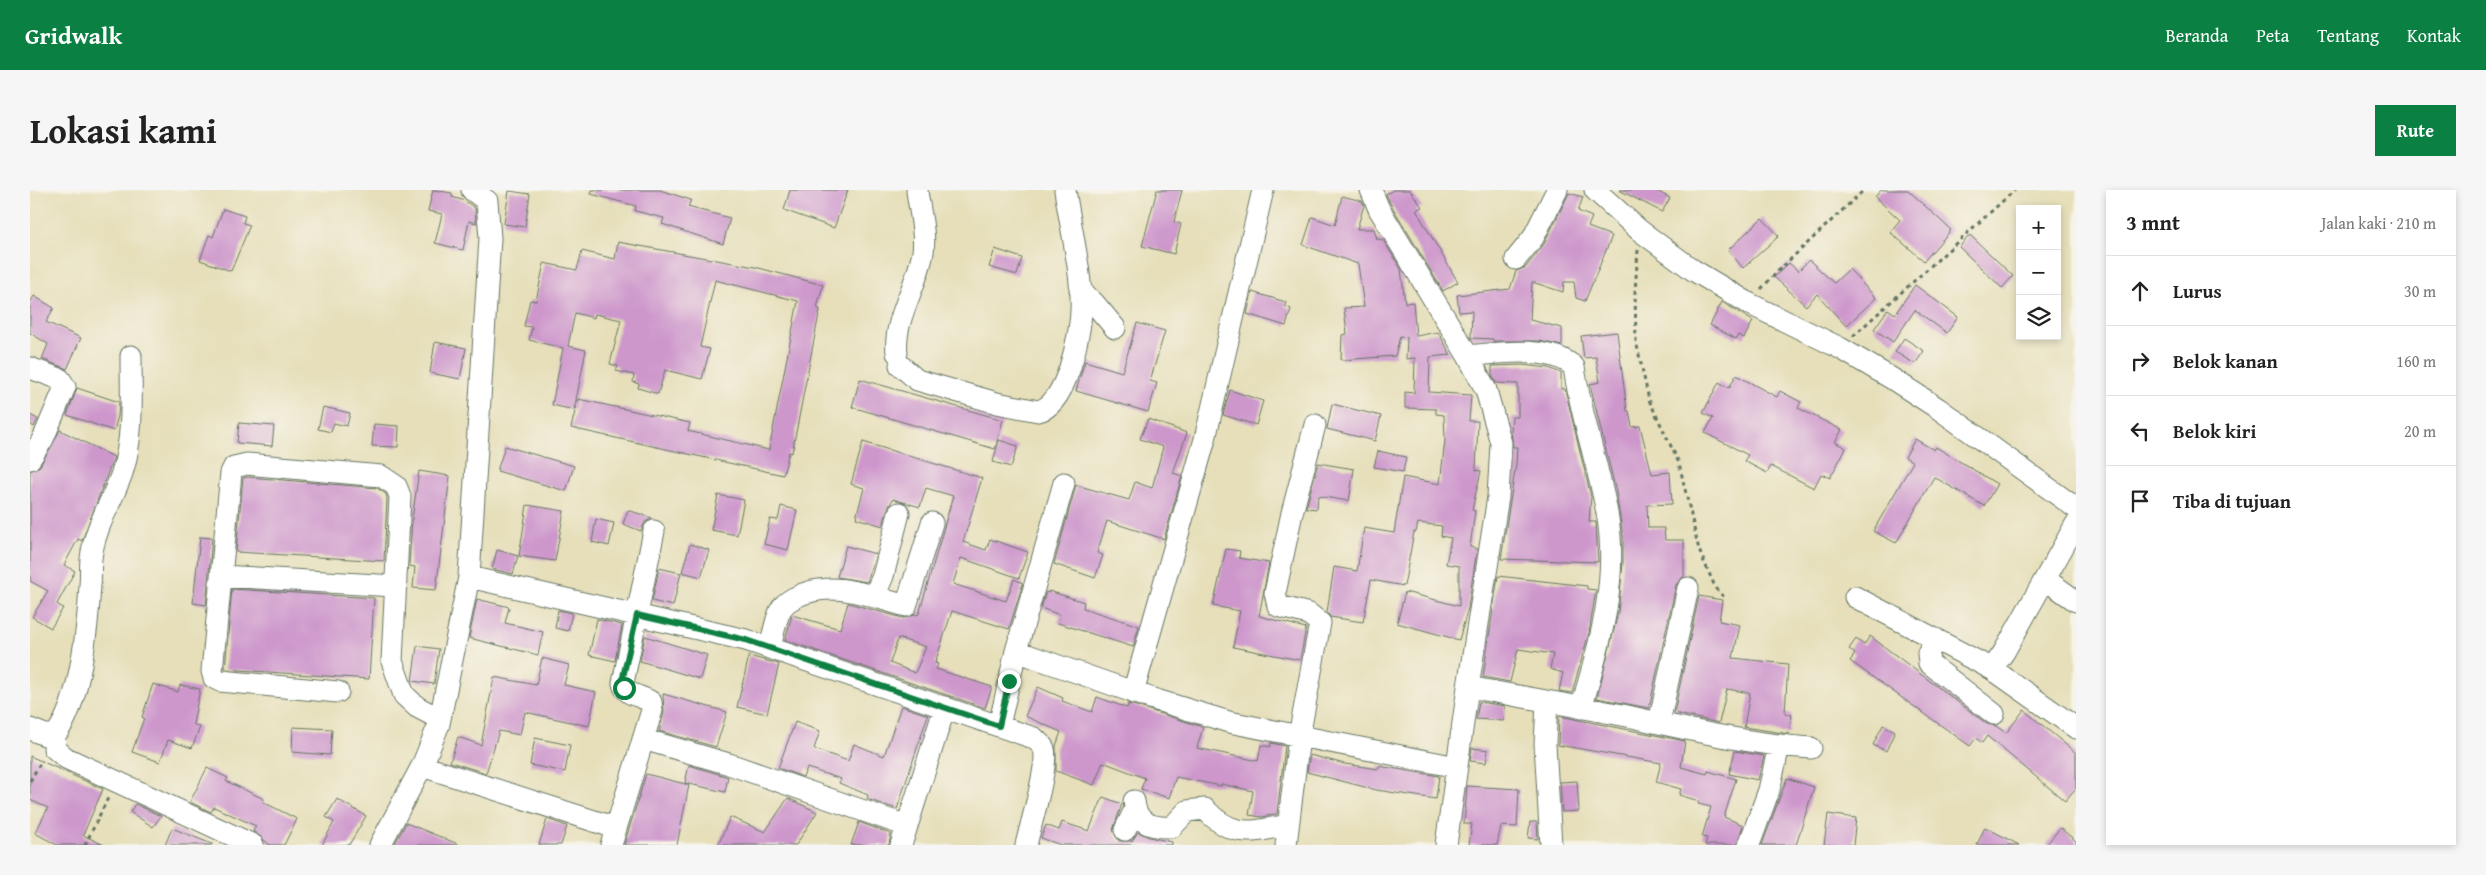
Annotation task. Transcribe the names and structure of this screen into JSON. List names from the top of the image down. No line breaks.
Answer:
{"page":{"header":"Gridwalk","nav":["Beranda","Peta","Tentang","Kontak"],"title":"Lokasi kami","buttons":"Rute","heading":["3 mnt","Jalan kaki · 210 m"],"map_buttons":["+","−"],"list":[["Lurus","30 m"],["Belok kanan","160 m"],["Belok kiri","20 m"],"Tiba di tujuan"]}}
